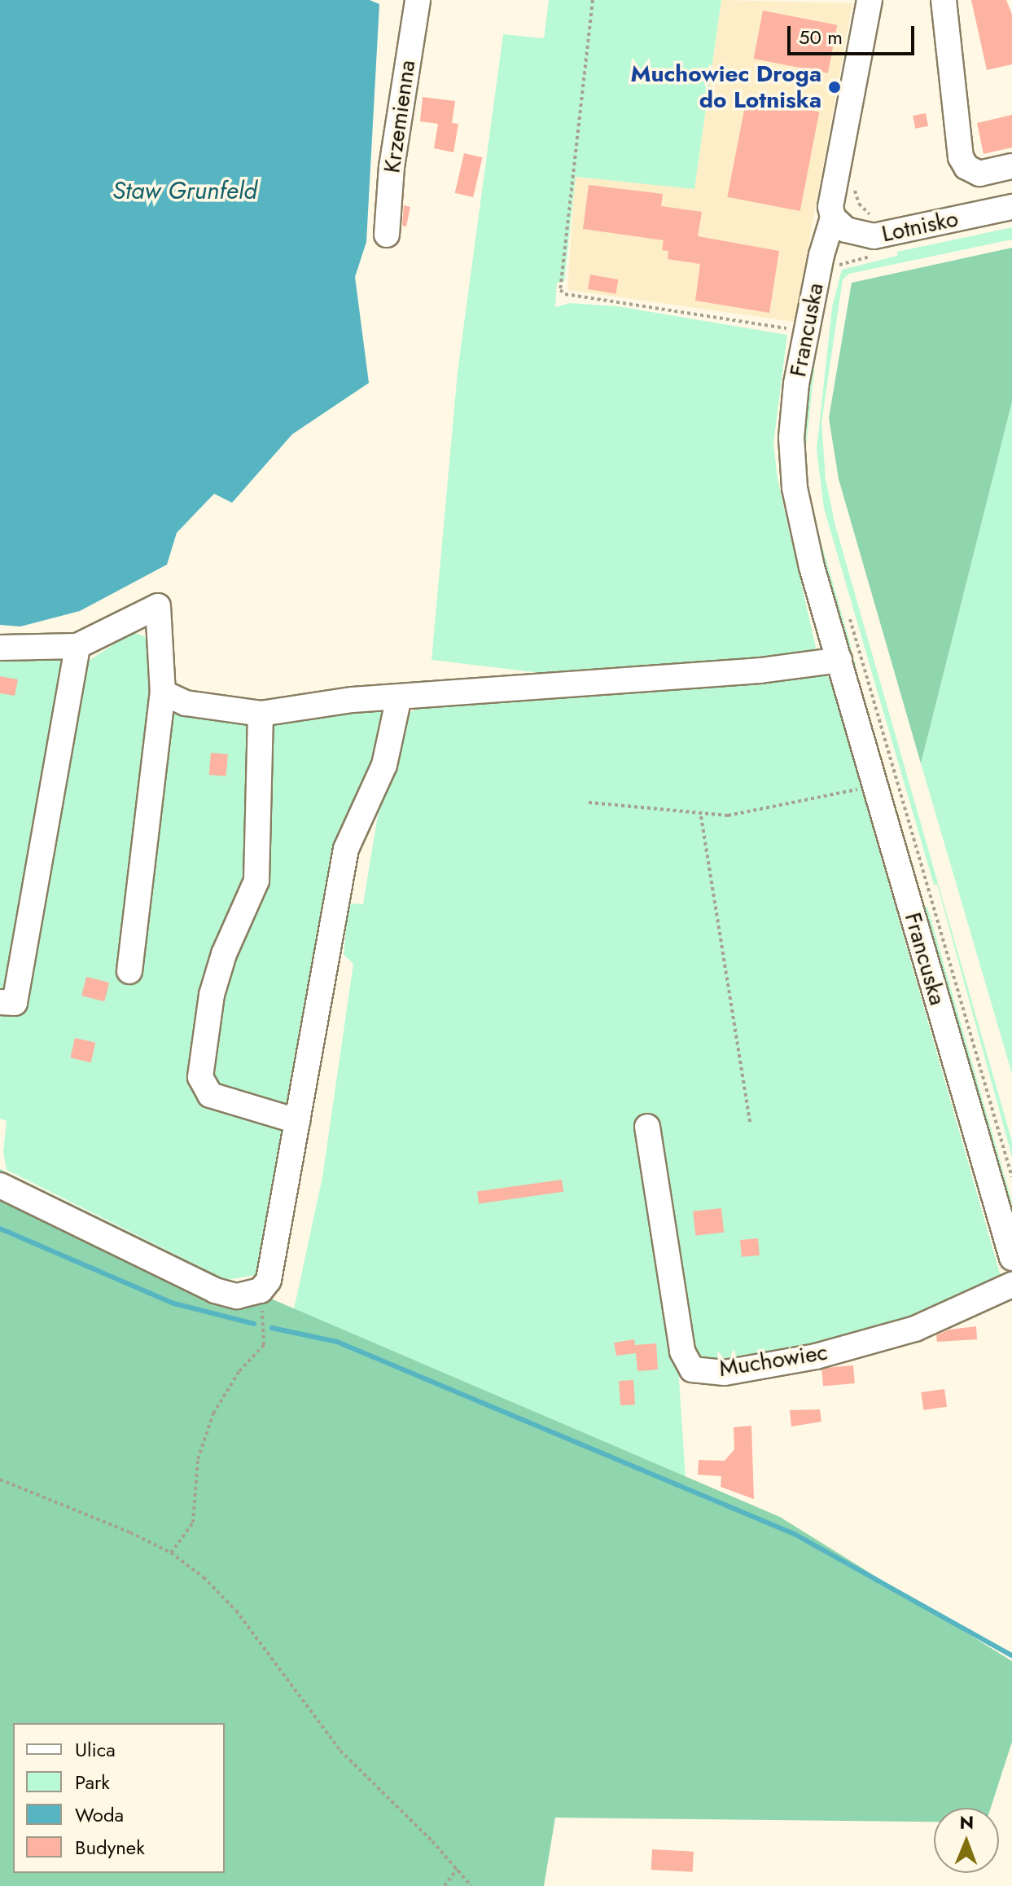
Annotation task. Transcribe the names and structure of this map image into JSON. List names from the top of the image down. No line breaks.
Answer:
{"streets":{"street":["Krzemienna","Lotnisko","Francuska","Muchowiec"]},"crossings":[["Lotnisko","Francuska"]],"water":["Staw Grunfeld"],"places":["Muchowiec Droga do Lotniska"],"legend":["Ulica","Park","Woda","Budynek"],"scale_bar":"50 m","north":"top"}
